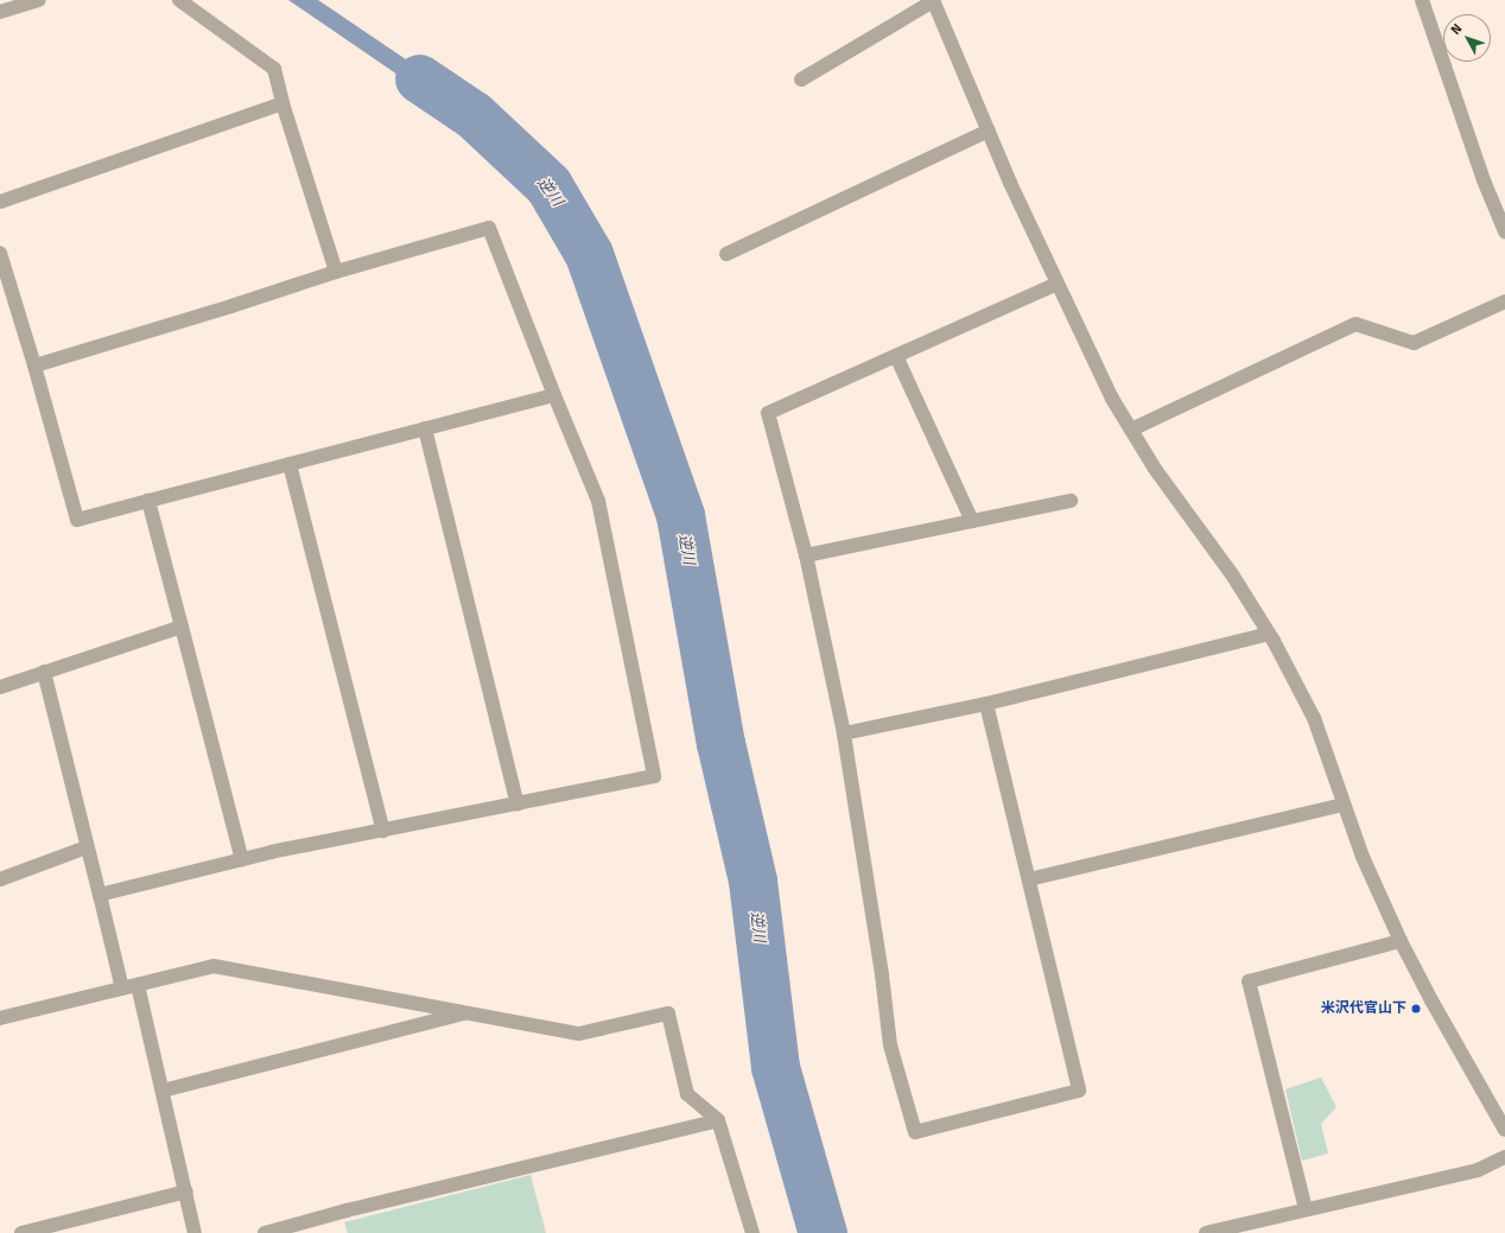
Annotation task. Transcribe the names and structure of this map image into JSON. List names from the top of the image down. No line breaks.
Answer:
{"water":["逆川"],"places":["米沢代官山下"],"north":"top left"}
